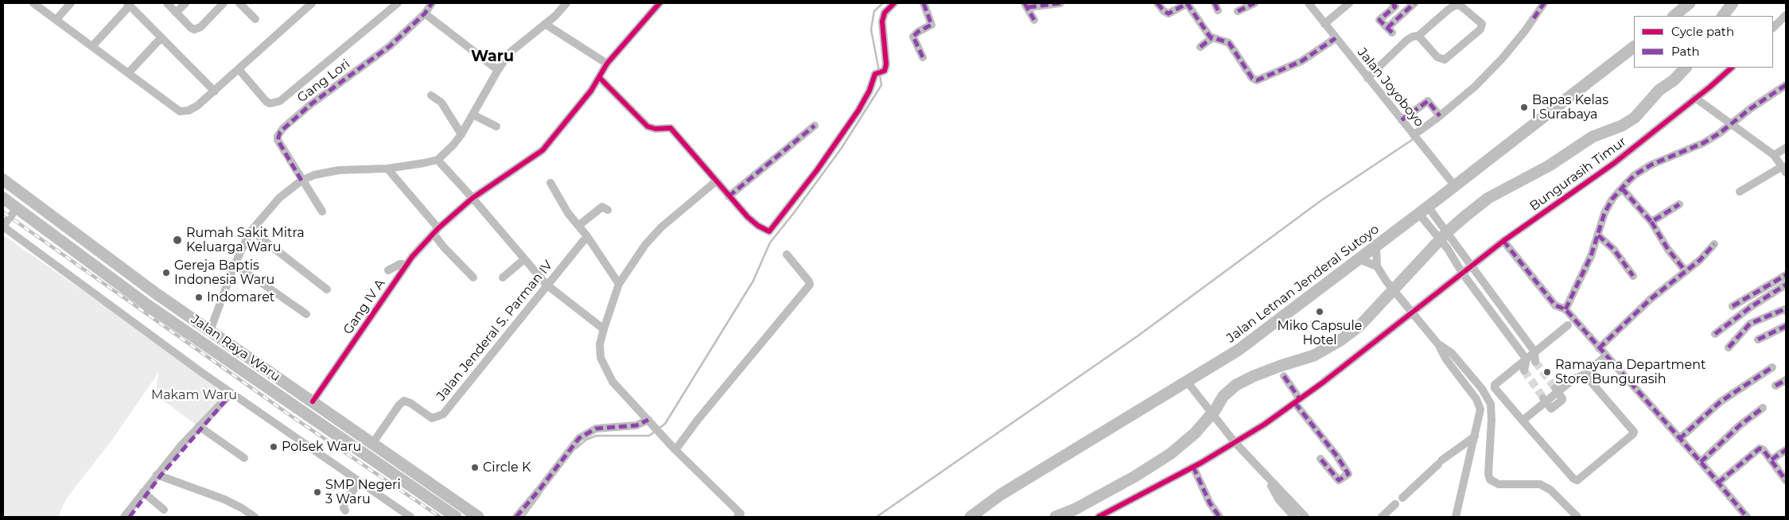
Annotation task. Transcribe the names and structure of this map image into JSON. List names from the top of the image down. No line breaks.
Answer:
{"streets":{"highway":["Jalan Letnan Jenderal Sutoyo","Jalan Raya Waru"],"street":["Gang Lori","Jalan Joyoboyo","Bungurasih Timur","Gang IV A","Jalan Jenderal S. Parman IV"]},"crossings":[["Jalan Joyoboyo","Jalan Letnan Jenderal Sutoyo"]],"districts":["Waru"],"parks":["Makam Waru"],"places":["Bapas Kelas I Surabaya","Rumah Sakit Mitra Keluarga Waru","Gereja Baptis Indonesia Waru","Indomaret","Miko Capsule Hotel","Ramayana Department Store Bungurasih","Polsek Waru","Circle K","SMP Negeri 3 Waru"],"legend":["Cycle path","Path"]}
